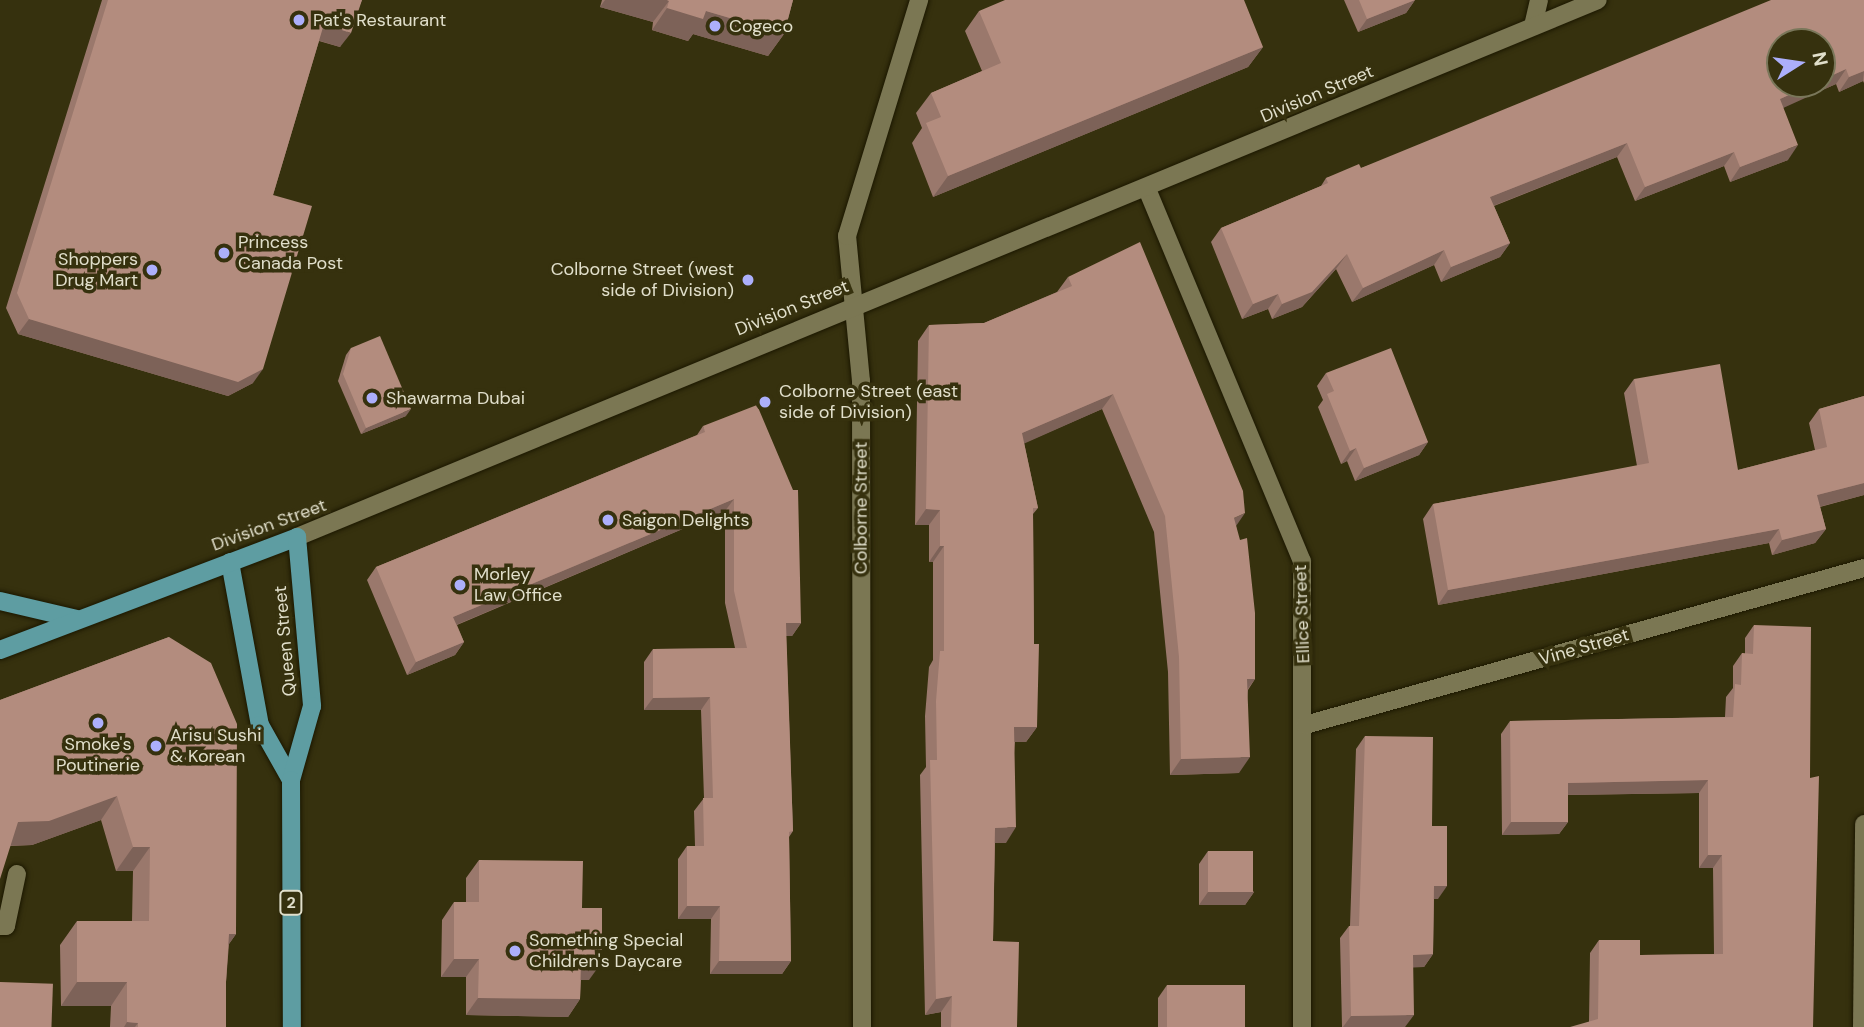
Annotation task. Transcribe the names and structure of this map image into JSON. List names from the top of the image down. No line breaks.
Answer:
{"streets":{"main road":["Division Street","Queen Street","2"],"street":["Colborne Street","Ellice Street","Vine Street"]},"crossings":[["Division Street","Colborne Street"],["Division Street","Ellice Street"],["Division Street","Queen Street"],["Ellice Street","Vine Street"]],"places":["Pat's Restaurant","Cogeco","Princess Canada Post","Shoppers Drug Mart","Colborne Street (west side of Division)","Shawarma Dubai","Colborne Street (east side of Division)","Saigon Delights","Morley Law Office","Smoke's Poutinerie","Arisu Sushi & Korean","Something Special Children's Daycare"],"north":"right"}
